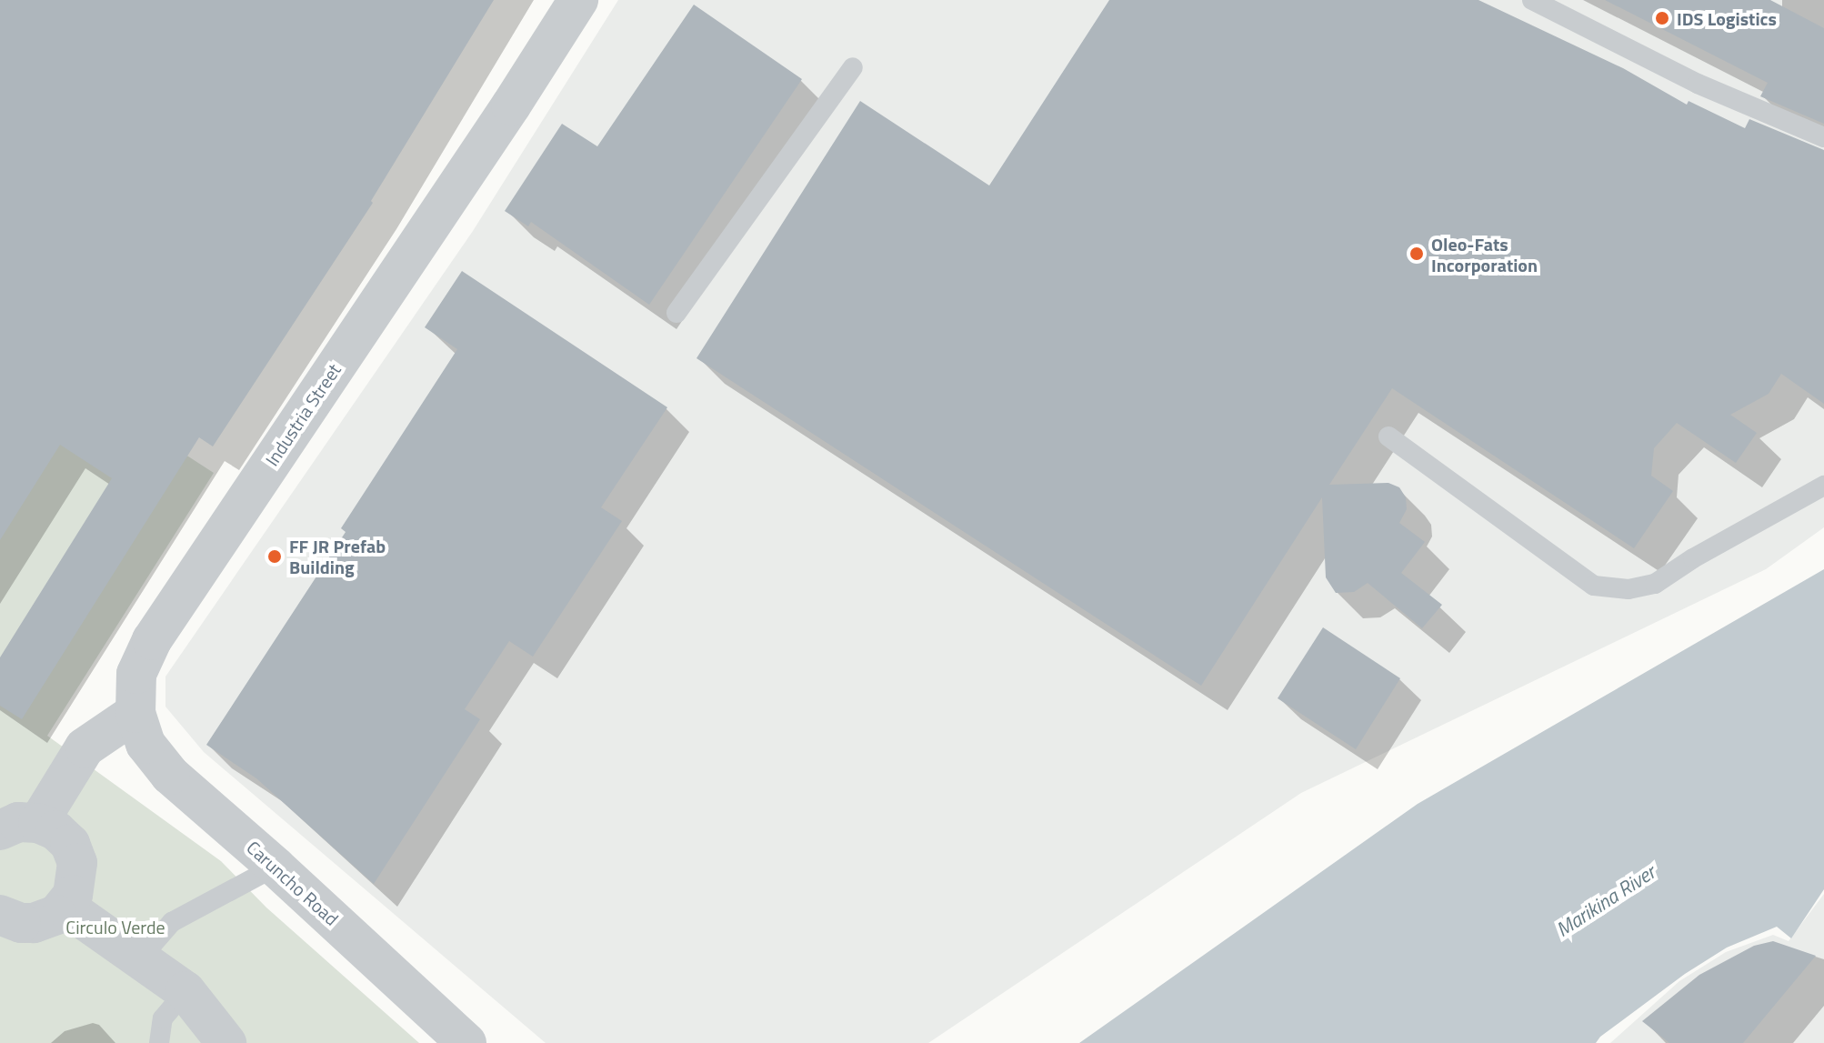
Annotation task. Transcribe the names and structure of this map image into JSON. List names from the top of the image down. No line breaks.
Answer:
{"streets":{"street":["Industria Street","Caruncho Road"]},"crossings":[["Industria Street","Caruncho Road"]],"water":["Marikina River"],"parks":["Circulo Verde"],"places":["IDS Logistics","Oleo-Fats Incorporation","FF JR Prefab Building"]}
